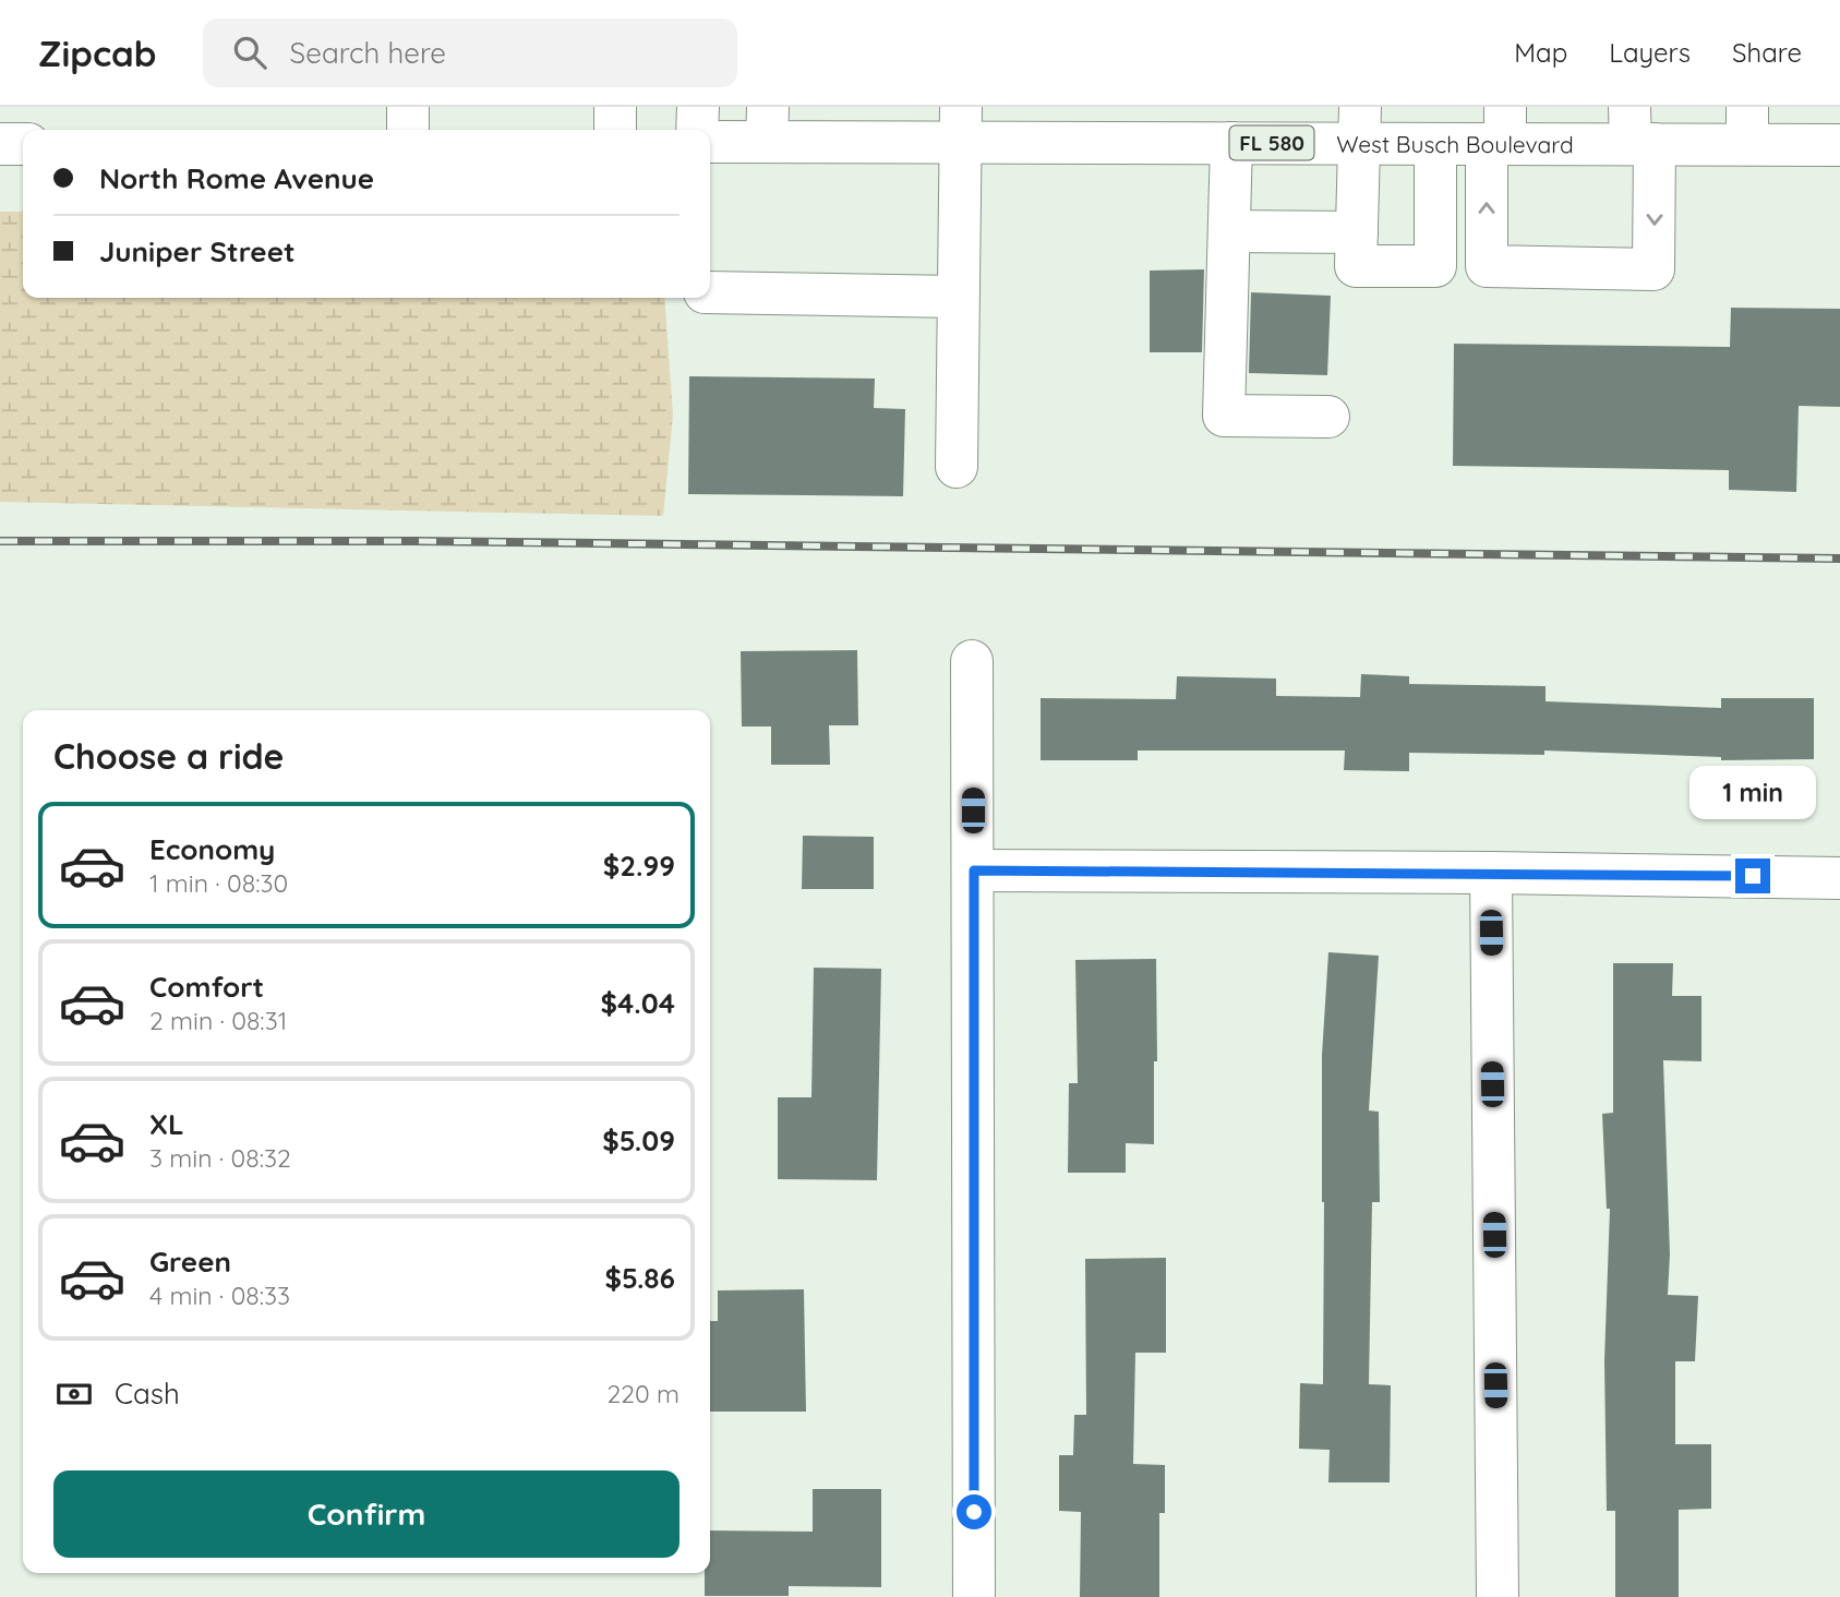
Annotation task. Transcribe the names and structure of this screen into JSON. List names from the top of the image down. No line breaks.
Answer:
{"streets":{"street":["FL 580","West Busch Boulevard"]},"page":{"header":"Zipcab","search":"Search here","nav":["Map","Layers","Share"],"banner":["North Rome Avenue","Juniper Street"],"heading":"Choose a ride","bubble":"1 min","list":[{"name":"Economy","note":"1 min · 08:30","value":"$2.99"},{"name":"Comfort","note":"2 min · 08:31","value":"$4.04"},{"name":"XL","note":"3 min · 08:32","value":"$5.09"},{"name":"Green","note":"4 min · 08:33","value":"$5.86"}],"pay":["Cash","220 m"],"buttons":"Confirm"}}
